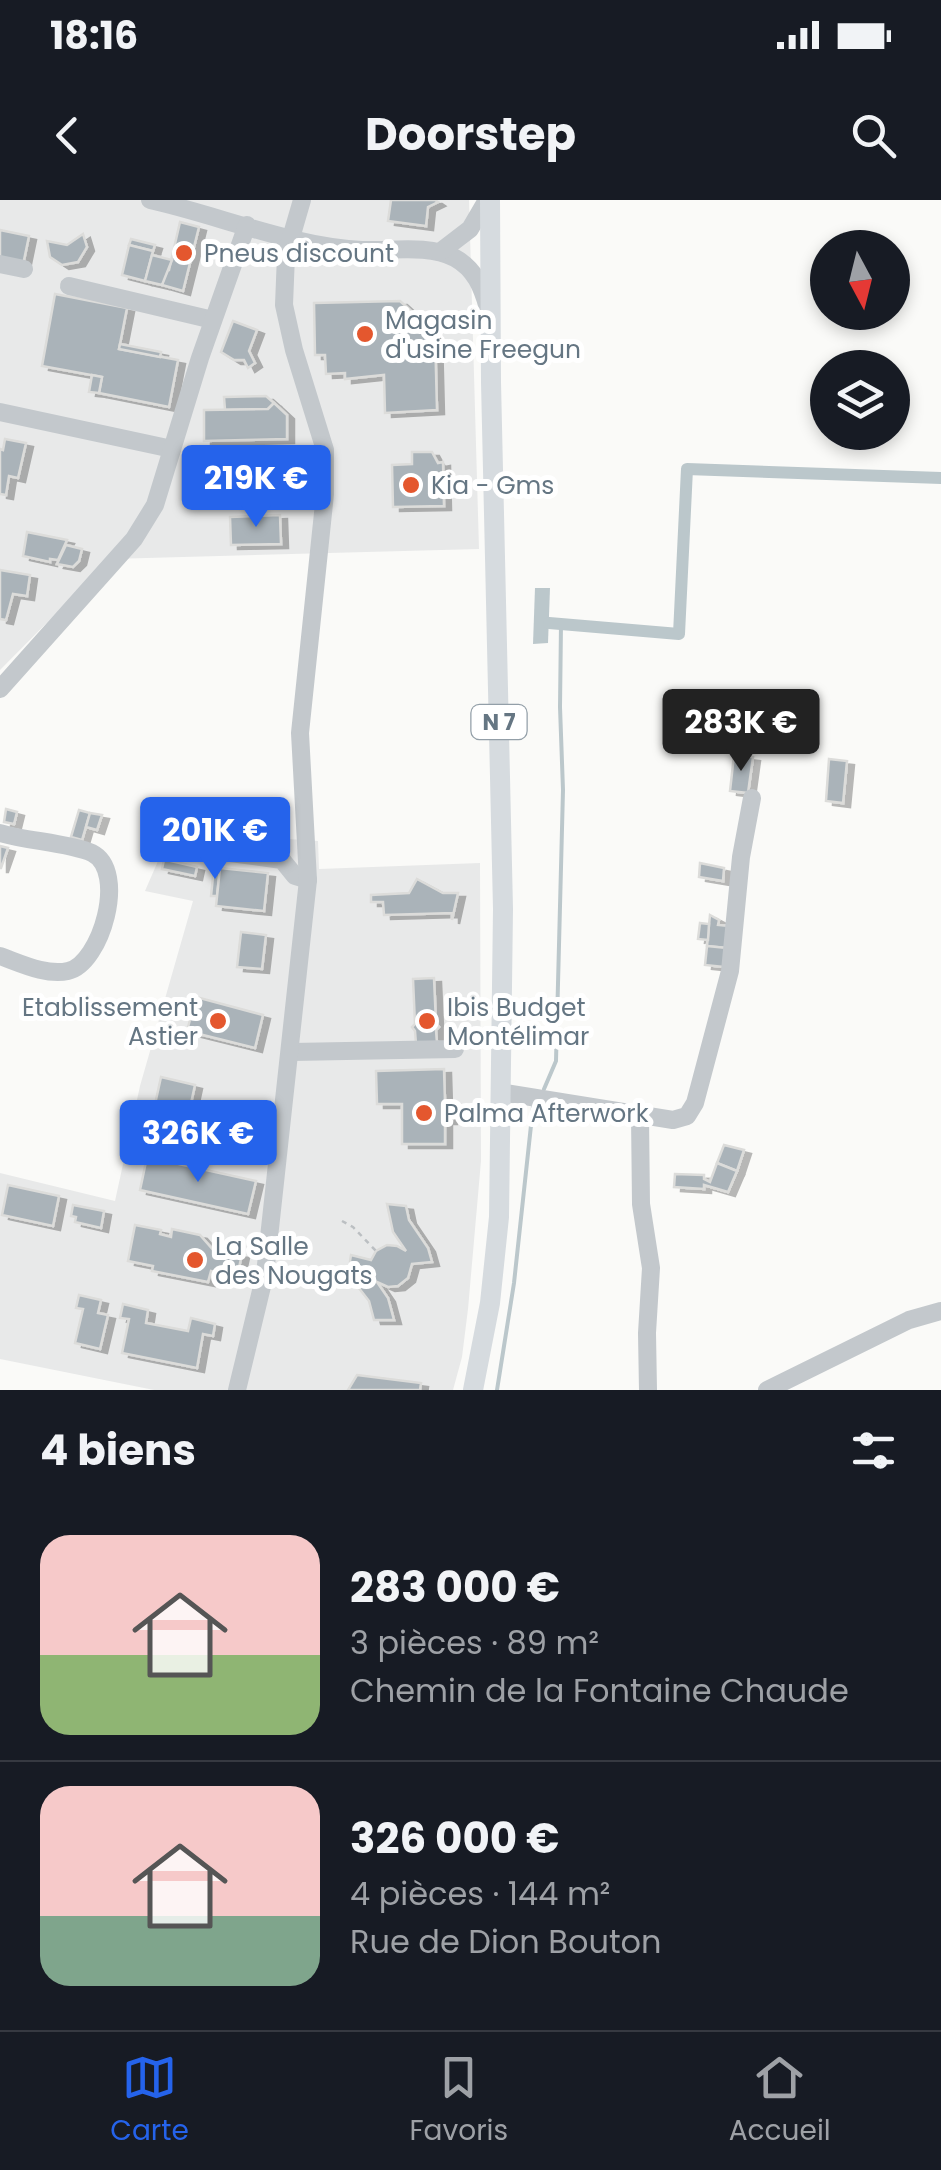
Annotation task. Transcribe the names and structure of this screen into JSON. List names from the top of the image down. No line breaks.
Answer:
{"streets":{"main road":["N 7"]},"places":["Pneus discount","Magasin d'usine Freegun","Kia - Gms","Etablissement Astier","Ibis Budget Montélimar","Palma Afterwork","La Salle des Nougats"],"north":"bottom","page":{"status":"18:16","header":"Doorstep","price":["219K €","283K €","201K €","326K €"],"heading":"4 biens","list":[{"name":"283 000 €","note":"3 pièces · 89 m² · Chemin de la Fontaine Chaude"},{"name":"326 000 €","note":"4 pièces · 144 m² · Rue de Dion Bouton"}],"tabs":["Carte","Favoris","Accueil"]}}
